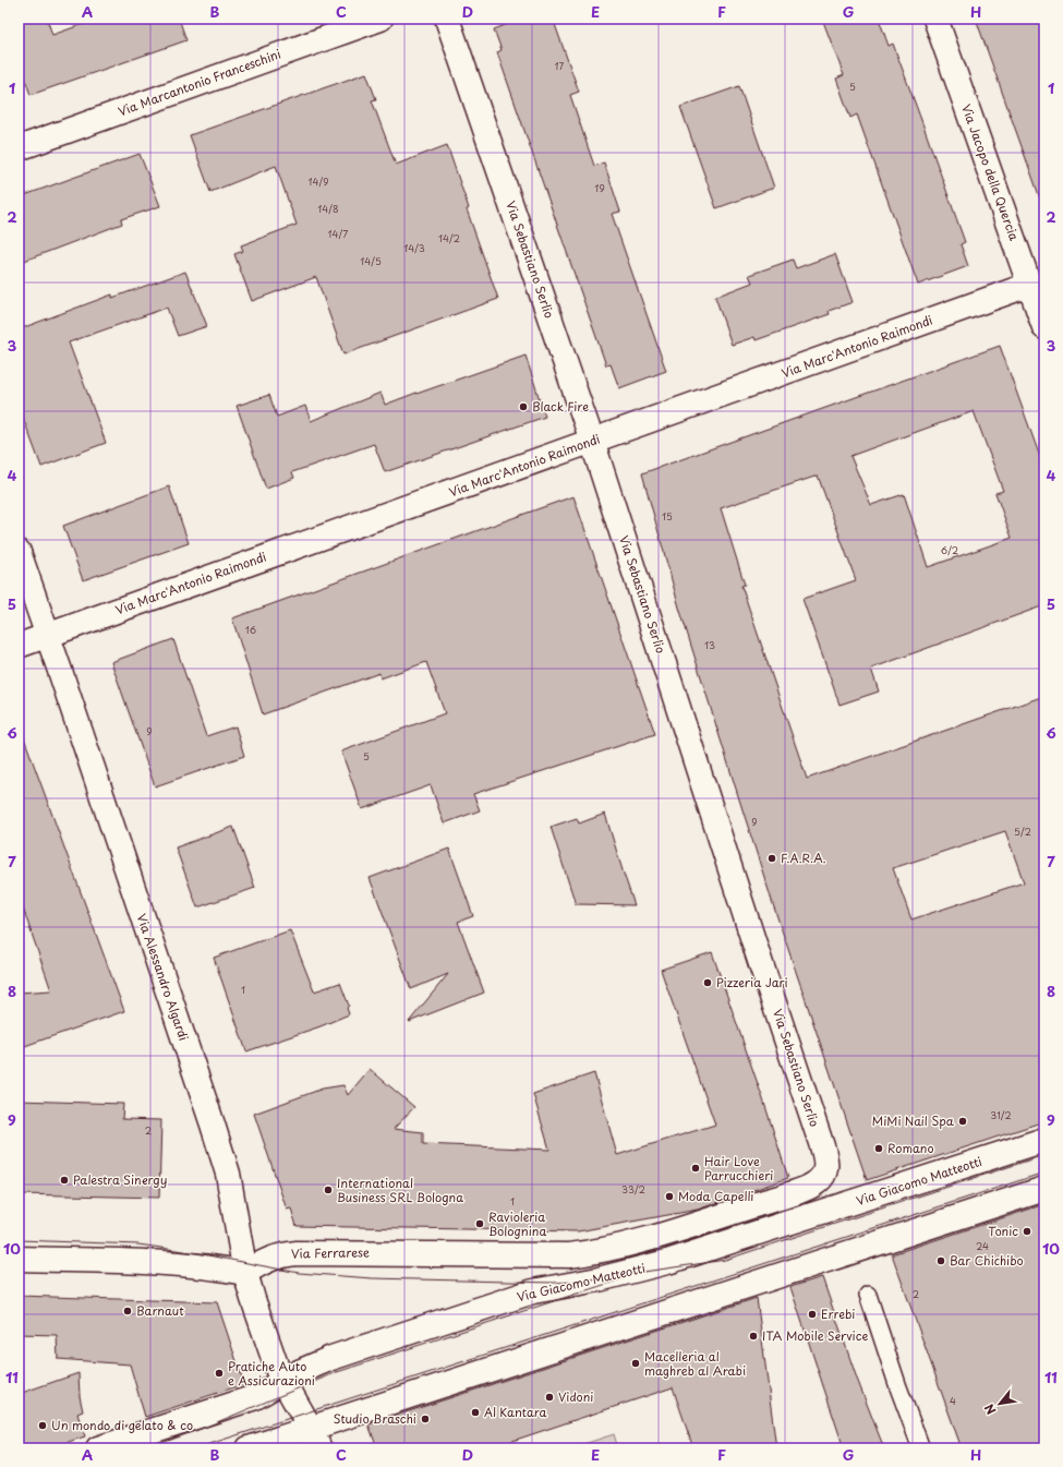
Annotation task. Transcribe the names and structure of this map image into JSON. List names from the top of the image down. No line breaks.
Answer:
{"streets":{"street":["Via Marcantonio Franceschini","Via Jacopo della Quercia","Via Sebastiano Serlio","Via Marc'Antonio Raimondi","Via Alessandro Algardi","Via Giacomo Matteotti","Via Ferrarese"]},"crossings":[["Via Jacopo della Quercia","Via Marc'Antonio Raimondi"],["Via Sebastiano Serlio","Via Marc'Antonio Raimondi"],["Via Sebastiano Serlio","Via Ferrarese"],["Via Marc'Antonio Raimondi","Via Alessandro Algardi"],["Via Alessandro Algardi","Via Giacomo Matteotti"],["Via Alessandro Algardi","Via Ferrarese"]],"places":["Black Fire","F.A.R.A.","Pizzeria Jari","MiMi Nail Spa","Romano","Hair Love Parrucchieri","Palestra Sinergy","International Business SRL Bologna","Moda Capelli","Ravioleria Bolognina","Tonic","Bar Chichibo","Barnaut","Errebi","ITA Mobile Service","Macelleria al maghreb al Arabi","Pratiche Auto e Assicurazioni","Vidoni","Al Kantara","Studio Braschi","Un mondo di gelato & co"],"house_numbers":["17","5","14/9","19","14/8","14/7","14/2","14/3","14/5","15","6/2","16","13","9","5","9","5/2","1","31/2","2","33/2","1","24","2","4"],"north":"bottom left","grid":{"columns":["A","B","C","D","E","F","G","H"],"rows":["1","2","3","4","5","6","7","8","9","10","11"]}}
